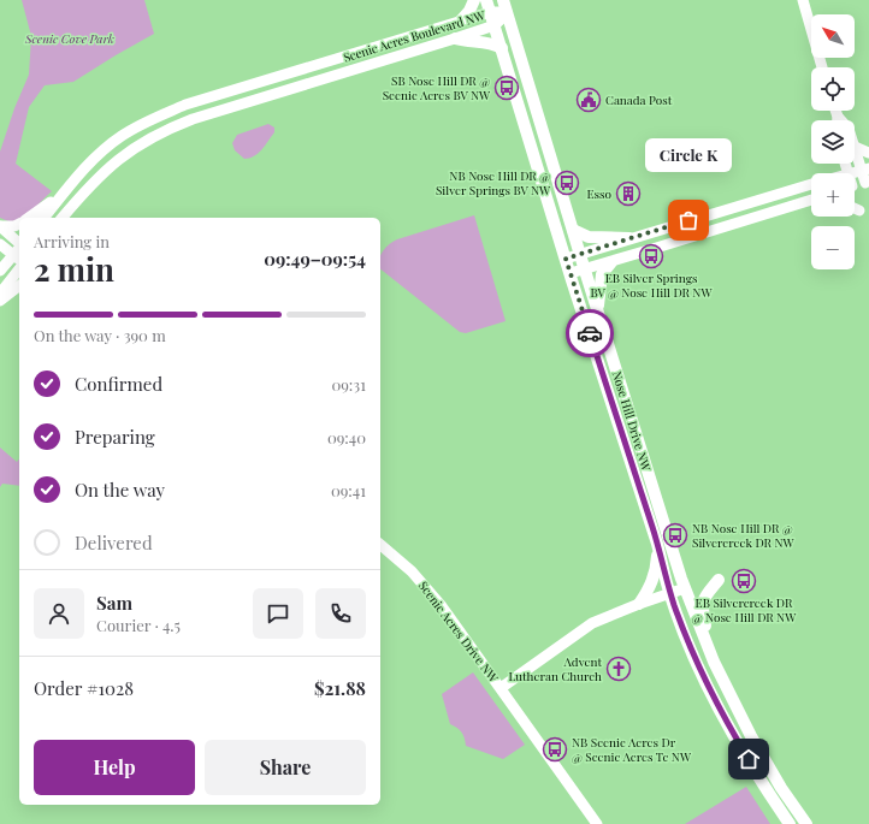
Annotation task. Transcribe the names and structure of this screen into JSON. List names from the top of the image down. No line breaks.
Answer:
{"streets":{"main road":["Nose Hill Drive NW"],"street":["Scenic Acres Boulevard NW","Scenic Acres Drive NW"]},"crossings":[["Scenic Acres Boulevard NW","Nose Hill Drive NW"]],"parks":["Scenic Cove Park"],"places":{"bus stop":["SB Nose Hill DR @ Scenic Acres BV NW","NB Nose Hill DR @ Silver Springs BV NW","EB Silver Springs BV @ Nose Hill DR NW","NB Nose Hill DR @ Silvercreek DR NW","EB Silvercreek DR @ Nose Hill DR NW","NB Scenic Acres Dr @ Scenic Acres Tc NW"],"public building":["Canada Post"],"building":["Esso"],"other":["Circle K"],"church":["Advent Lutheran Church"]},"north":"top left","page":{"map_buttons":["+","−"],"bubble":"Circle K","heading":["2 min","Arriving in","09:49–09:54"],"panel":["Sam","Courier · 4.5","Order #1028","$21.88"],"bar":"On the way · 390 m","list":[["Confirmed","09:31"],["Preparing","09:40"],["On the way","09:41"],"Delivered"],"buttons":["Help","Share"]}}
